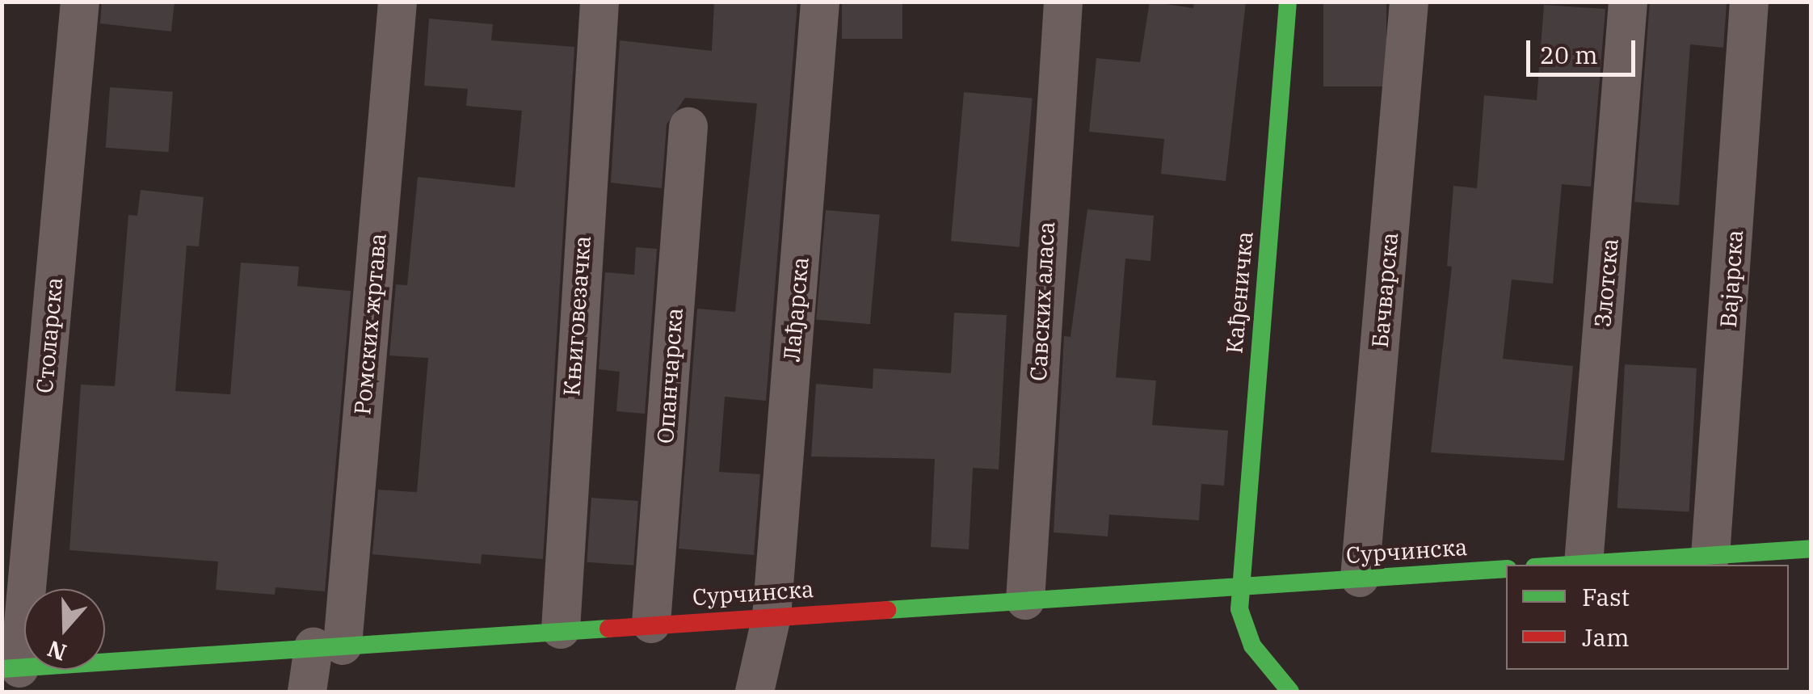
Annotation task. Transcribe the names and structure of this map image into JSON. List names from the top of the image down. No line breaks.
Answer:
{"streets":{"main road":["Кађеничка","Сурчинска"],"street":["Вајарска","Злотска","Бачварска","Савских аласа","Лађарска","Књиговезачка","Ромских жртава","Столарска","Опанчарска"]},"crossings":[["Бачварска","Сурчинска"],["Кађеничка","Сурчинска"],["Савских аласа","Сурчинска"],["Лађарска","Сурчинска"],["Књиговезачка","Сурчинска"],["Ромских жртава","Сурчинска"],["Столарска","Сурчинска"],["Опанчарска","Сурчинска"]],"legend":["Fast","Jam"],"scale_bar":"20 m","north":"bottom"}
